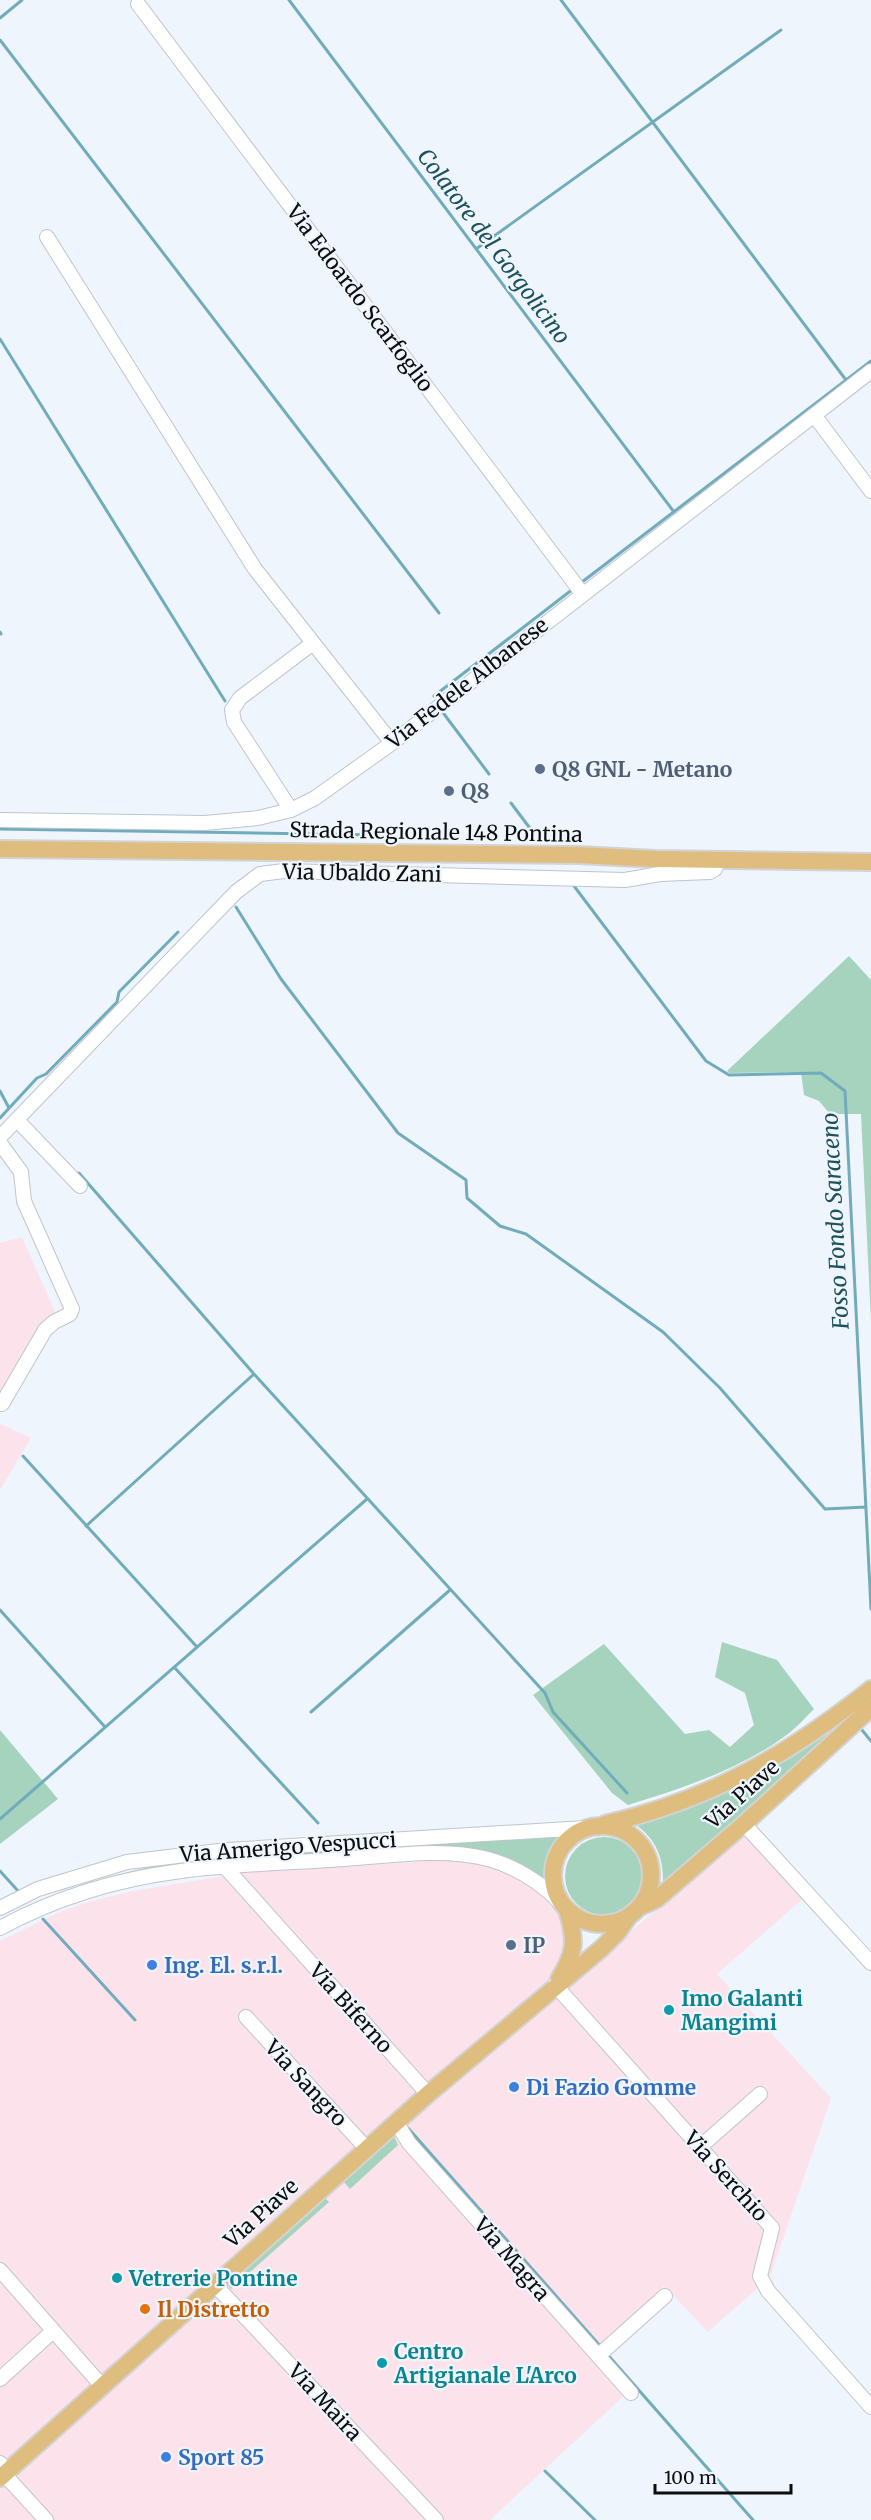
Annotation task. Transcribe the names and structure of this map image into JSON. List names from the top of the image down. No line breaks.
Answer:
{"streets":{"main road":["Strada Regionale 148 Pontina","Via Piave"],"street":["Via Edoardo Scarfoglio","Via Fedele Albanese","Via Ubaldo Zani","Via Amerigo Vespucci","Via Biferno","Via Sangro","Via Serchio","Via Magra","Via Maira"]},"crossings":[["Via Edoardo Scarfoglio","Via Fedele Albanese"],["Strada Regionale 148 Pontina","Via Ubaldo Zani"],["Via Piave","Via Amerigo Vespucci"],["Via Piave","Via Biferno"],["Via Piave","Via Sangro"],["Via Piave","Via Serchio"],["Via Piave","Via Magra"],["Via Piave","Via Maira"],["Via Amerigo Vespucci","Via Biferno"]],"water":["Colatore del Gorgolicino","Fosso Fondo Saraceno"],"places":["Q8 GNL - Metano","Q8","IP","Ing. El. s.r.l.","Imo Galanti Mangimi","Di Fazio Gomme","Vetrerie Pontine","Il Distretto","Centro Artigianale L'Arco","Sport 85"],"scale_bar":"100 m"}
